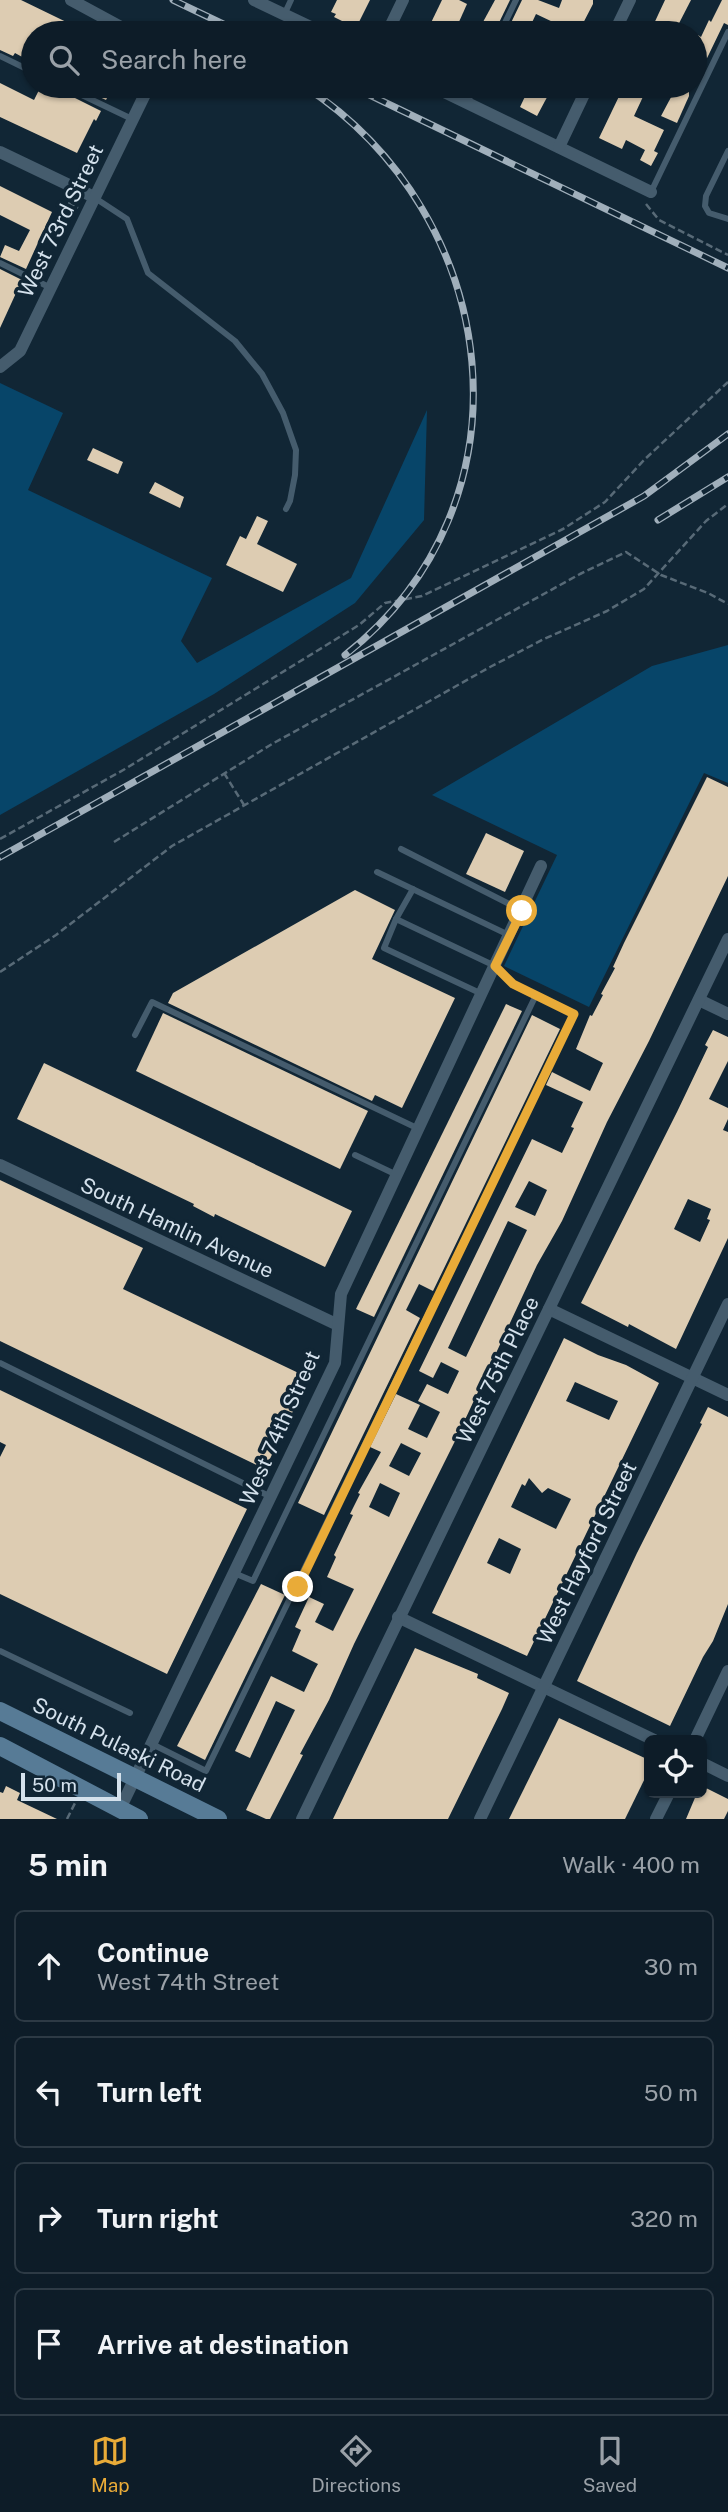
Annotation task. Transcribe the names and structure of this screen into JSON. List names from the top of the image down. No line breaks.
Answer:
{"streets":{"main road":["South Pulaski Road"],"street":["West 73rd Street","South Hamlin Avenue","West 75th Place","West 74th Street","West Hayford Street"]},"crossings":[["South Hamlin Avenue","West 74th Street"],["West 74th Street","South Pulaski Road"]],"scale_bar":"50 m","page":{"search":"Search here","scale":"50 m","heading":["5 min","Walk · 400 m"],"list":[["Continue","West 74th Street","30 m"],["Turn left","50 m"],["Turn right","320 m"],"Arrive at destination"],"nav":["Map","Directions","Saved"]}}
